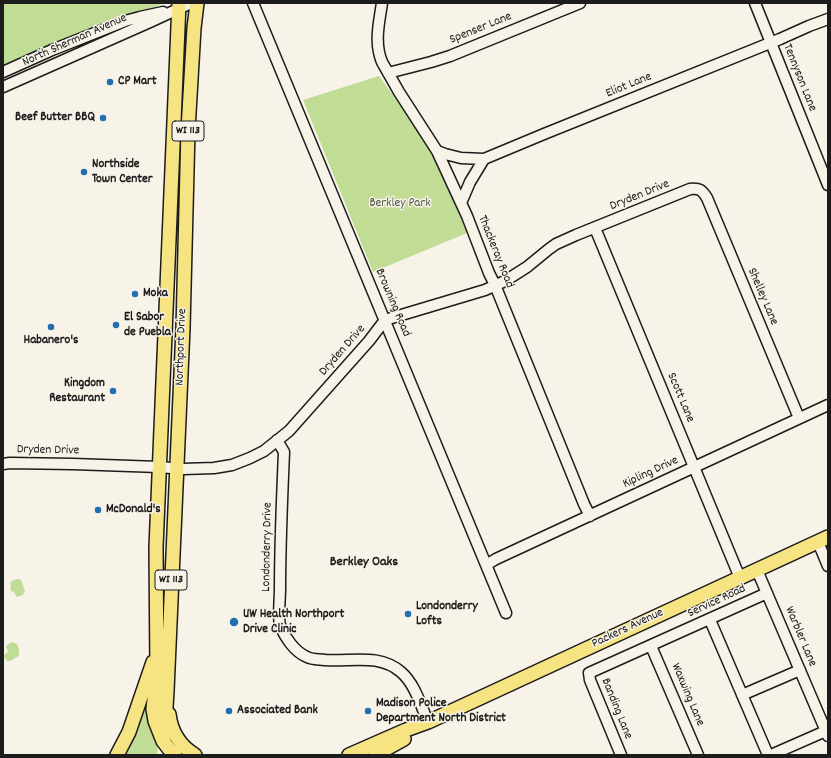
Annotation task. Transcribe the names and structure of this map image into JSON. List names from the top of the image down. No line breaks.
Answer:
{"streets":{"main road":["WI 113","Northport Drive","Packers Avenue"],"street":["Spenser Lane","North Sherman Avenue","Tennyson Lane","Eliot Lane","Dryden Drive","Thackeray Road","Shelley Lane","Browning Road","Scott Lane","Kipling Drive","Londonderry Drive","Service Road","Warbler Lane","Waxwing Lane","Banding Lane"]},"crossings":[["Spenser Lane","Thackeray Road"],["North Sherman Avenue","Northport Drive"],["Tennyson Lane","Eliot Lane"],["Eliot Lane","Thackeray Road"],["WI 113","Northport Drive"],["Dryden Drive","Thackeray Road"],["Dryden Drive","Shelley Lane"],["Dryden Drive","Browning Road"],["Dryden Drive","Northport Drive"],["Dryden Drive","Scott Lane"],["Dryden Drive","Londonderry Drive"],["Thackeray Road","Kipling Drive"],["Shelley Lane","Kipling Drive"],["Browning Road","Kipling Drive"],["Scott Lane","Kipling Drive"],["Scott Lane","Packers Avenue"],["Londonderry Drive","Packers Avenue"],["Service Road","Warbler Lane"],["Service Road","Waxwing Lane"],["Service Road","Banding Lane"],["Packers Avenue","Warbler Lane"]],"districts":["Berkley Oaks"],"parks":["Berkley Park"],"places":["CP Mart","Beef Butter BBQ","Northside Town Center","Moka","El Sabor de Puebla","Habanero's","Kingdom Restaurant","McDonald's","Londonderry Lofts","UW Health Northport Drive Clinic","Associated Bank","Madison Police Department North District"]}
